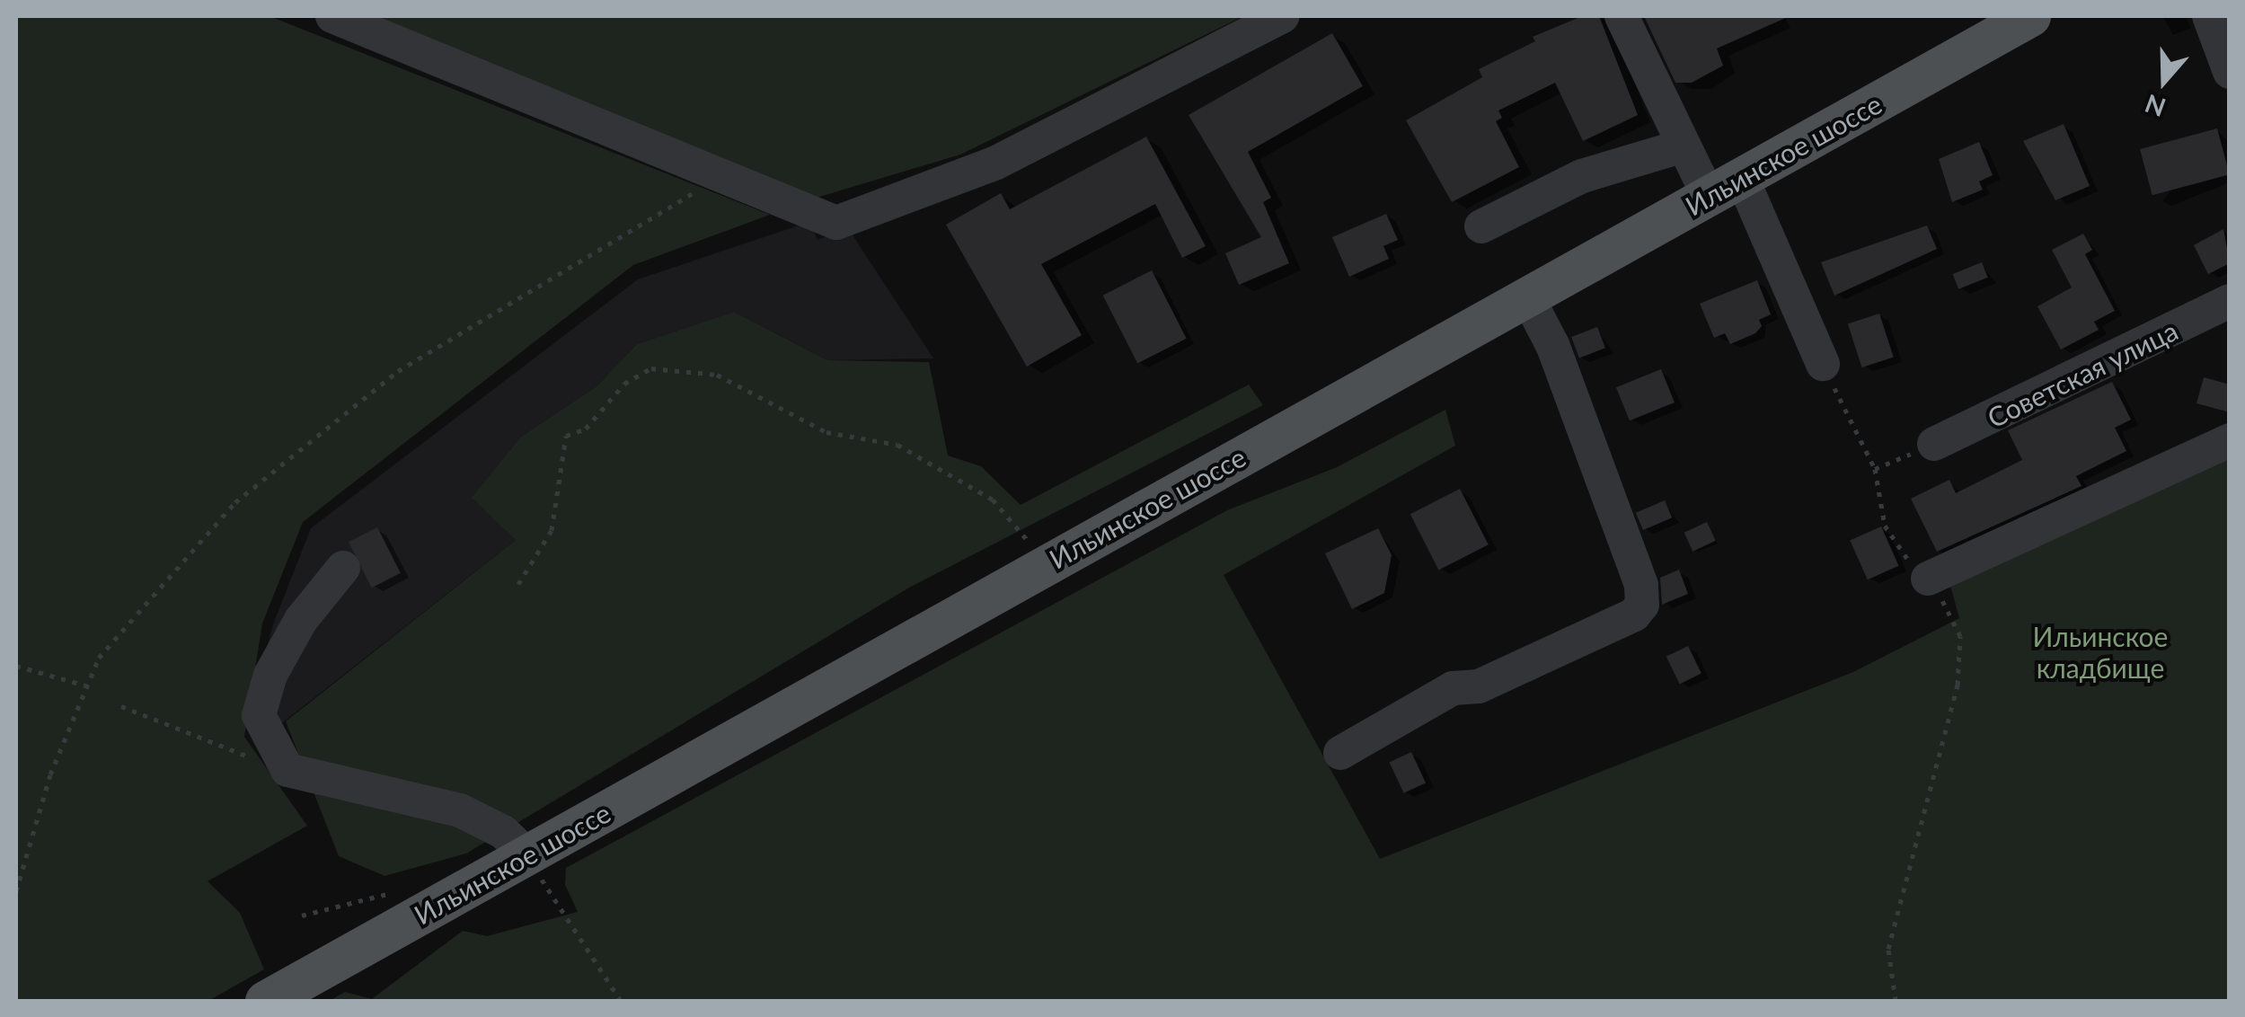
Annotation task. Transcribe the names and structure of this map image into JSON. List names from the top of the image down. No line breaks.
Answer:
{"streets":{"main road":["Ильинское шоссе"],"street":["Советская улица"]},"parks":["Ильинское кладбище"],"north":"bottom"}
